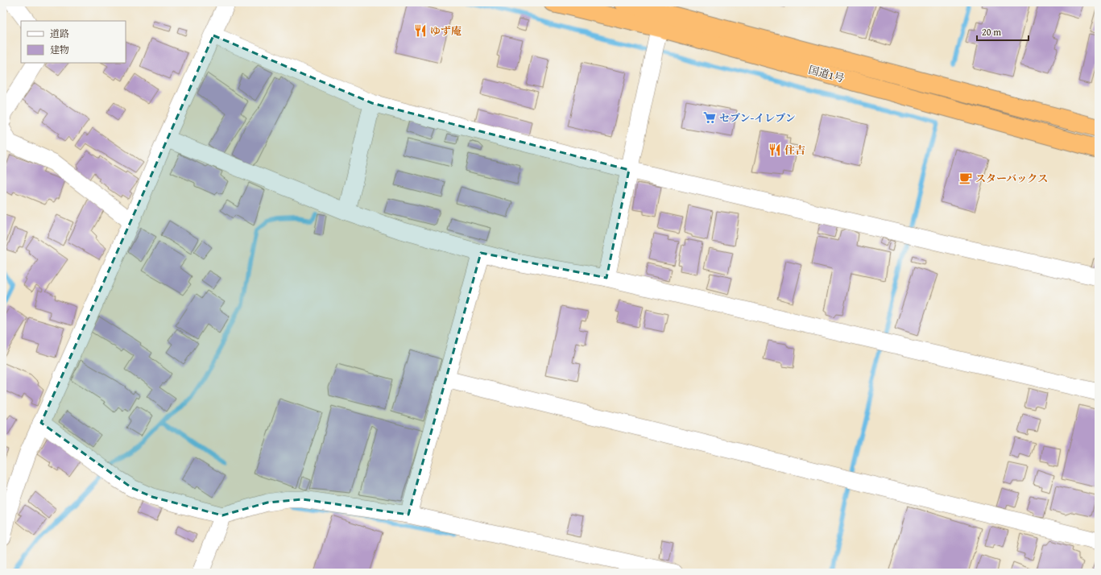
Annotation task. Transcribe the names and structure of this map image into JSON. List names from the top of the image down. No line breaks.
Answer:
{"streets":{"highway":["国道1号"]},"places":{"restaurant":["ゆず庵","住吉"],"supermarket":["セブン-イレブン"],"cafe":["スターバックス"]},"legend":["道路","建物"],"scale_bar":"20 m"}
